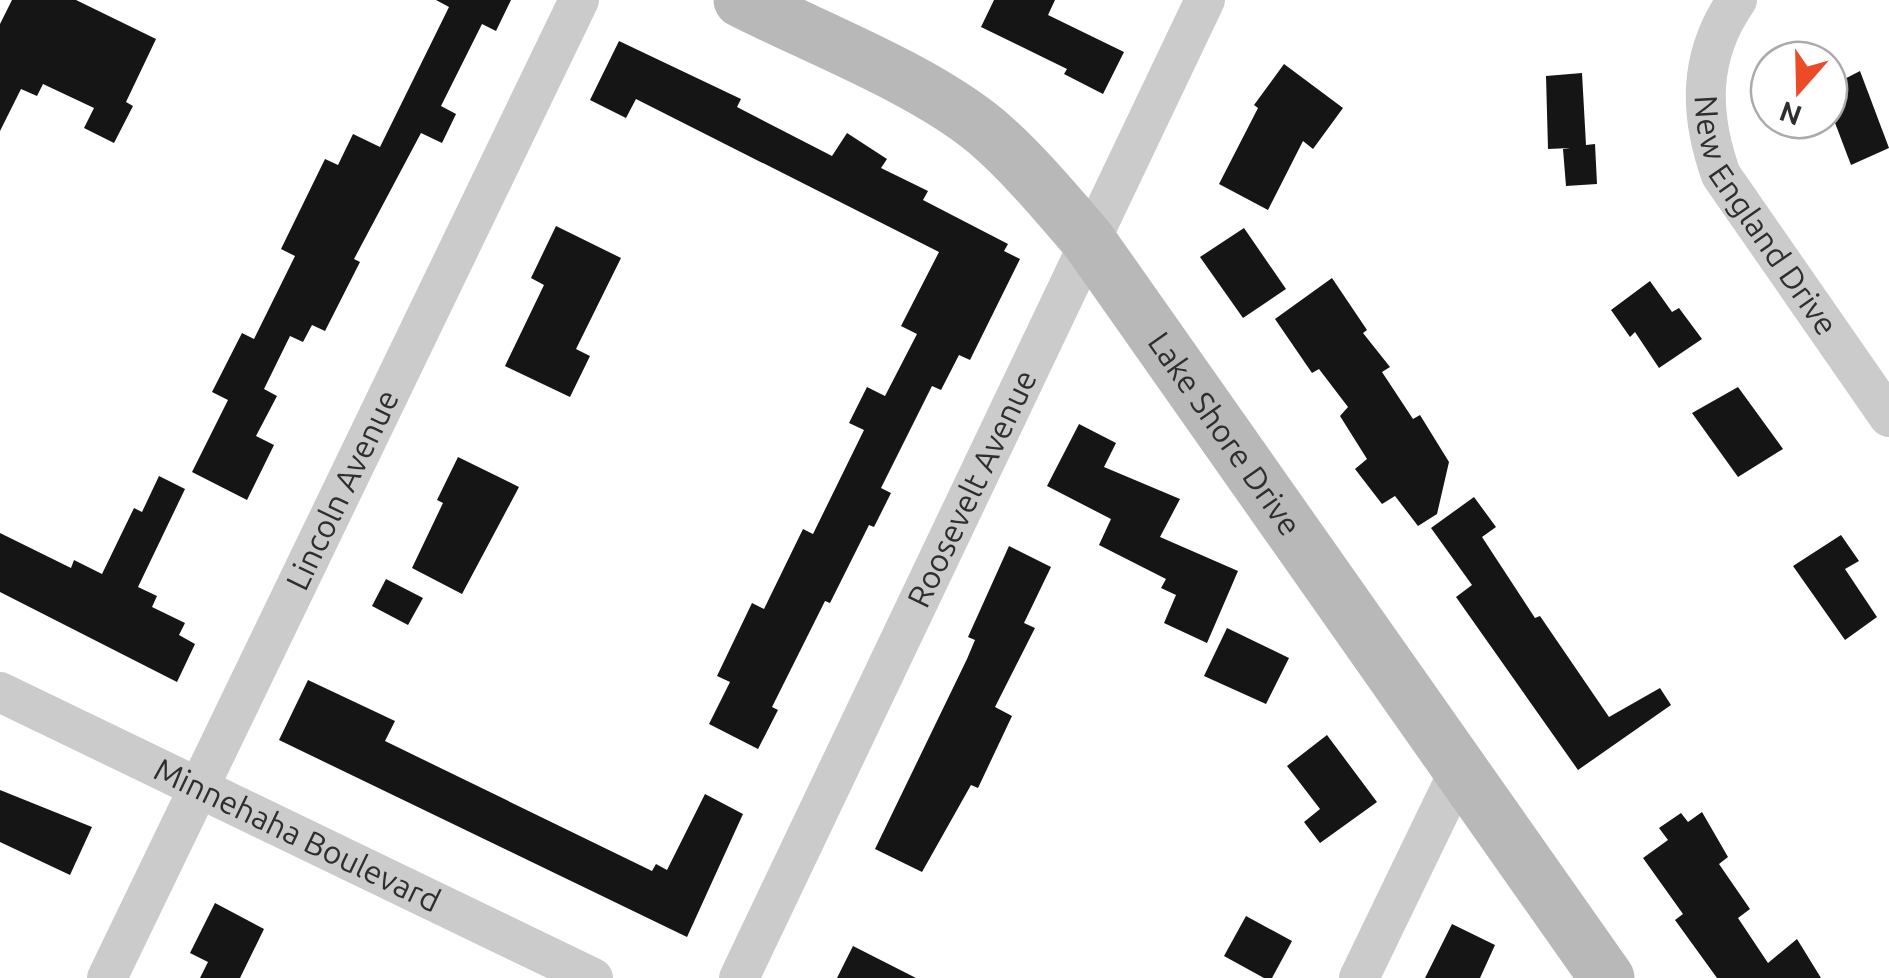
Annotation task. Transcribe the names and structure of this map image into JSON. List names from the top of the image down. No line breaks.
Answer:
{"streets":{"street":["New England Drive","Lake Shore Drive","Roosevelt Avenue","Lincoln Avenue","Minnehaha Boulevard"]},"crossings":[["Lake Shore Drive","Roosevelt Avenue"],["Lincoln Avenue","Minnehaha Boulevard"]],"north":"bottom"}
